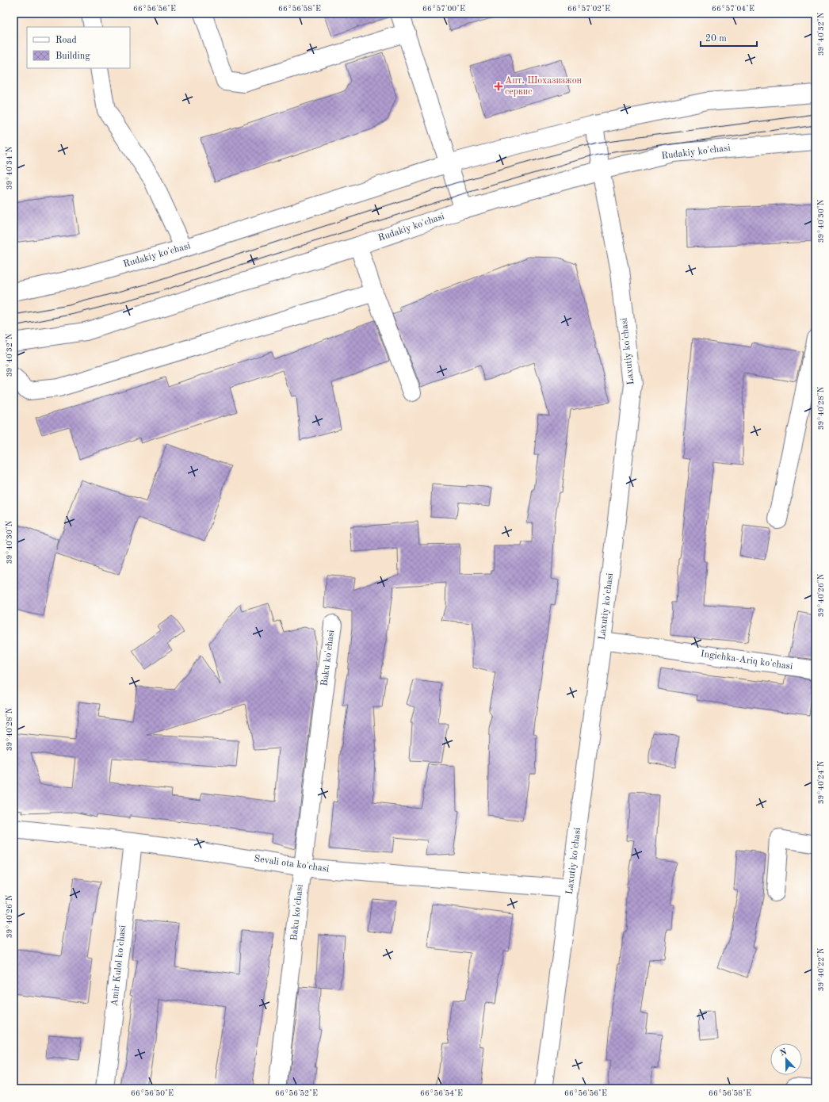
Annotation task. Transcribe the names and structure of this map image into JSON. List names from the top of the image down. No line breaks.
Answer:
{"streets":{"street":["Rudakiy ko'chasi","Laxutiy ko'chasi","Baku ko'chasi","Ingichka-Ariq ko'chasi","Sevali ota ko'chasi","Amir Kulol ko'chasi"]},"crossings":[["Rudakiy ko'chasi","Laxutiy ko'chasi"],["Laxutiy ko'chasi","Ingichka-Ariq ko'chasi"],["Laxutiy ko'chasi","Sevali ota ko'chasi"],["Baku ko'chasi","Sevali ota ko'chasi"],["Sevali ota ko'chasi","Amir Kulol ko'chasi"]],"places":{"health":["Апт. Шохазизжон сервис"]},"legend":["Road","Building"],"scale_bar":"20 m","north":"top","coordinates":["66°56'56\"E","66°56'58\"E","66°57'00\"E","66°57'02\"E","66°57'04\"E","39°40'32\"N","39°40'34\"N","39°40'30\"N","39°40'28\"N","39°40'26\"N","39°40'24\"N","39°40'22\"N","66°56'50\"E","66°56'52\"E","66°56'54\"E"]}
